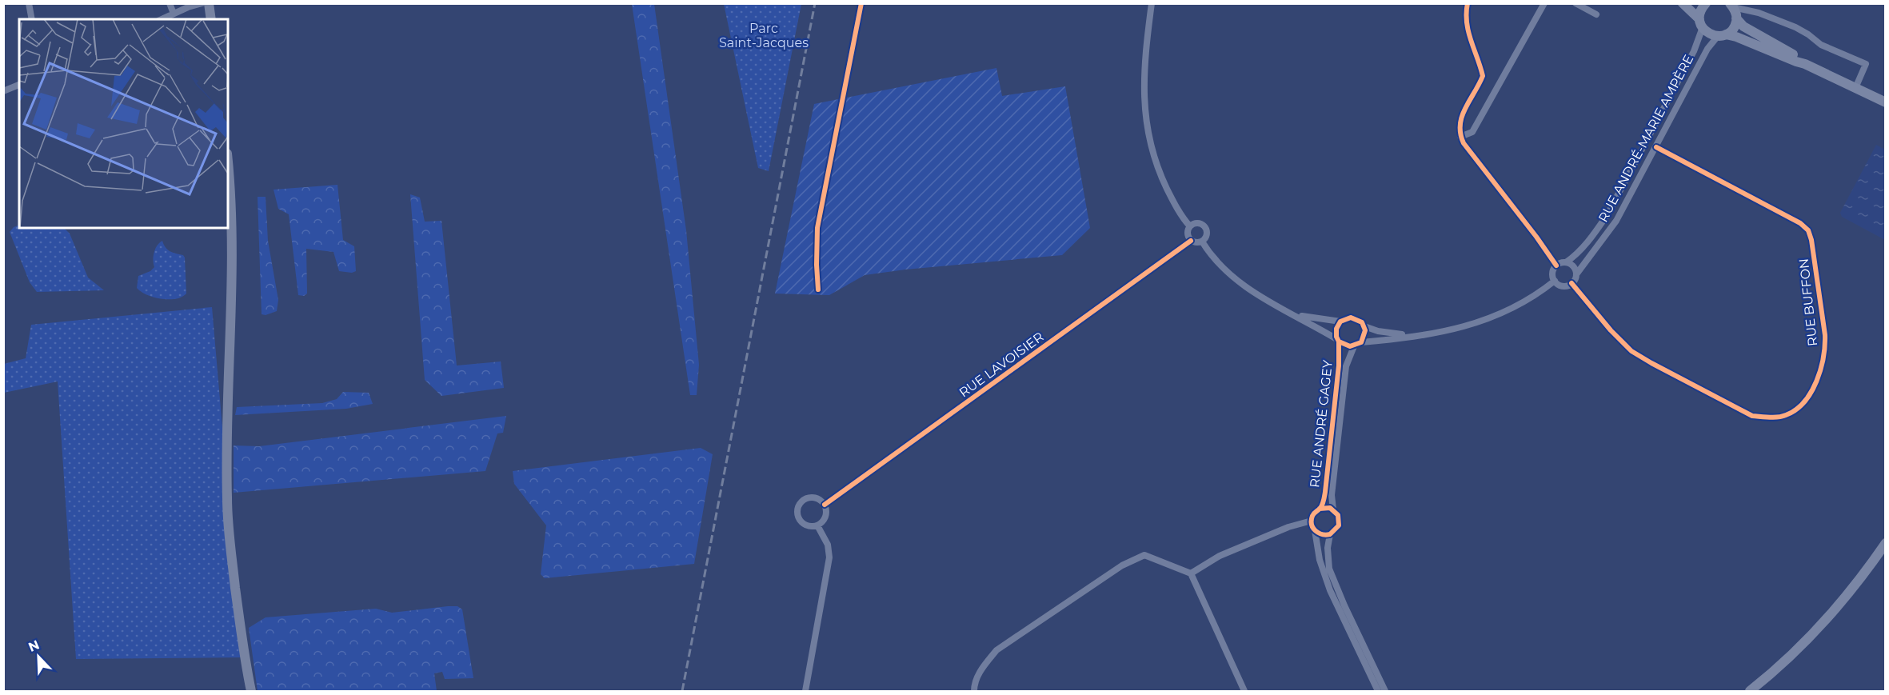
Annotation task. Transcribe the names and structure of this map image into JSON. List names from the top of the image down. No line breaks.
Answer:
{"streets":{"street":["RUE ANDRÉ-MARIE AMPÈRE","RUE BUFFON","RUE LAVOISIER","RUE ANDRÉ GAGEY"]},"crossings":[["RUE ANDRÉ-MARIE AMPÈRE","RUE BUFFON"]],"parks":["Parc Saint-Jacques"],"north":"top left"}
